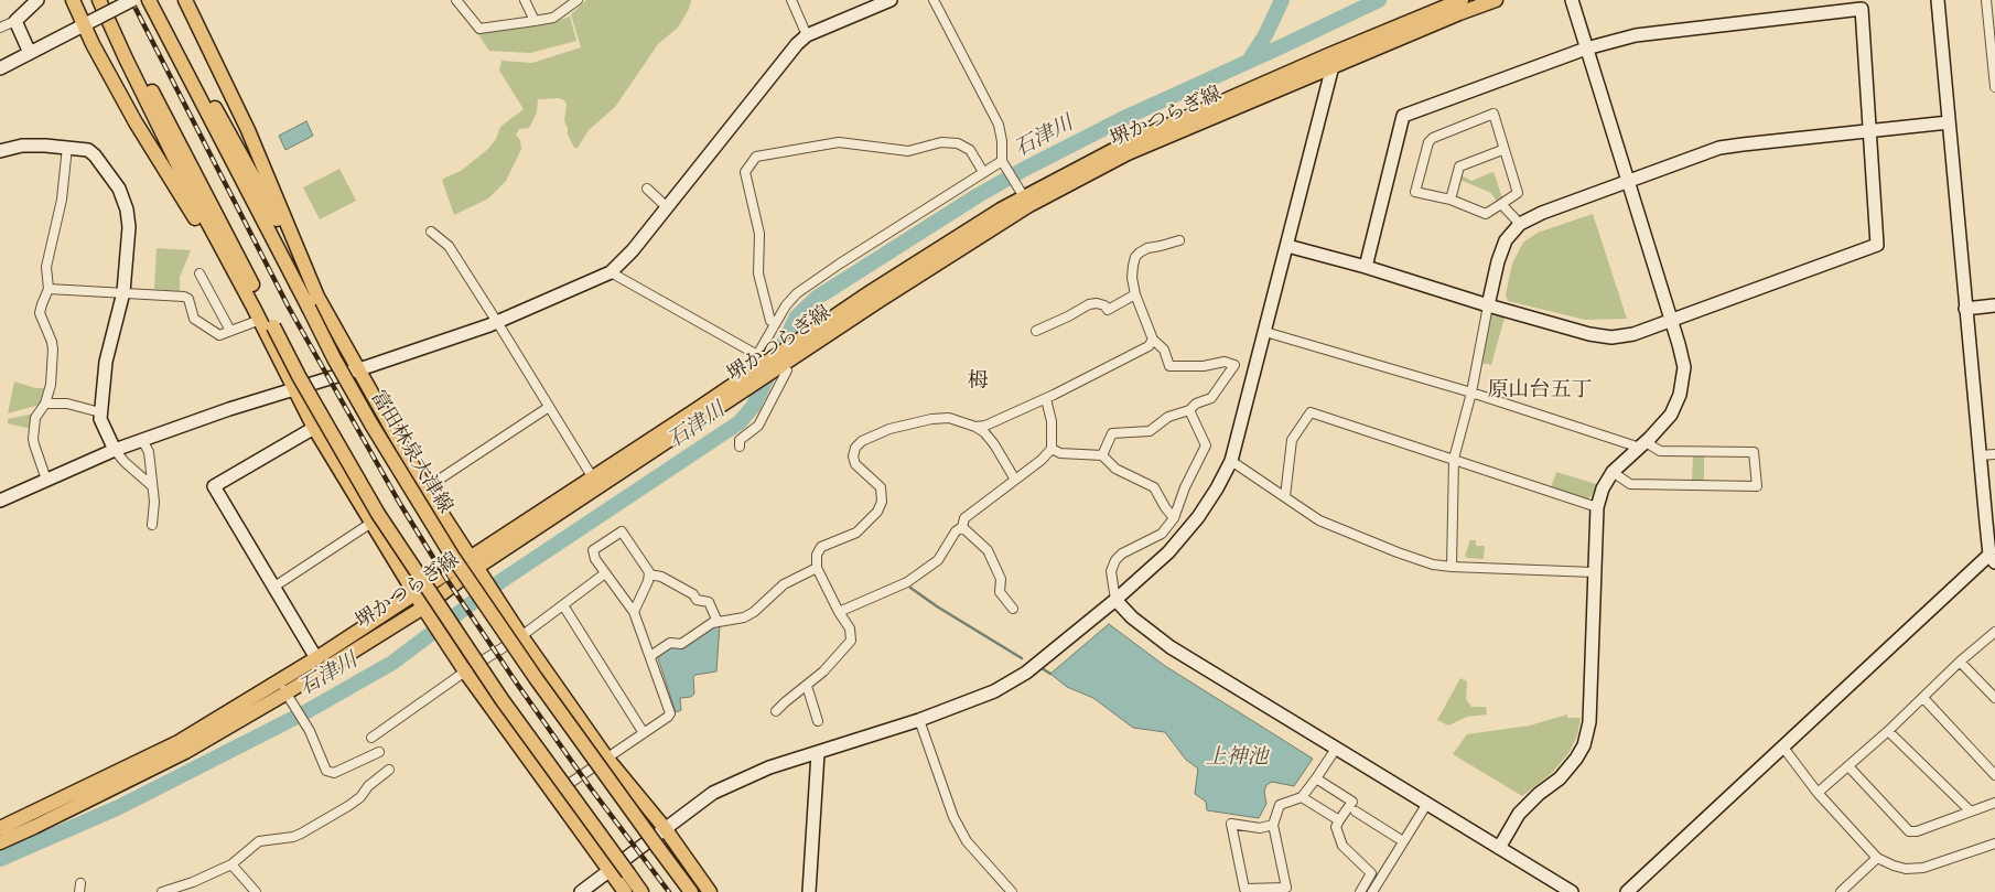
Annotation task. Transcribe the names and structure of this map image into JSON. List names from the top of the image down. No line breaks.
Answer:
{"streets":{"main road":["堺かつらぎ線","富田林泉大津線"]},"districts":["栂","原山台五丁"],"water":["石津川","上神池"]}
